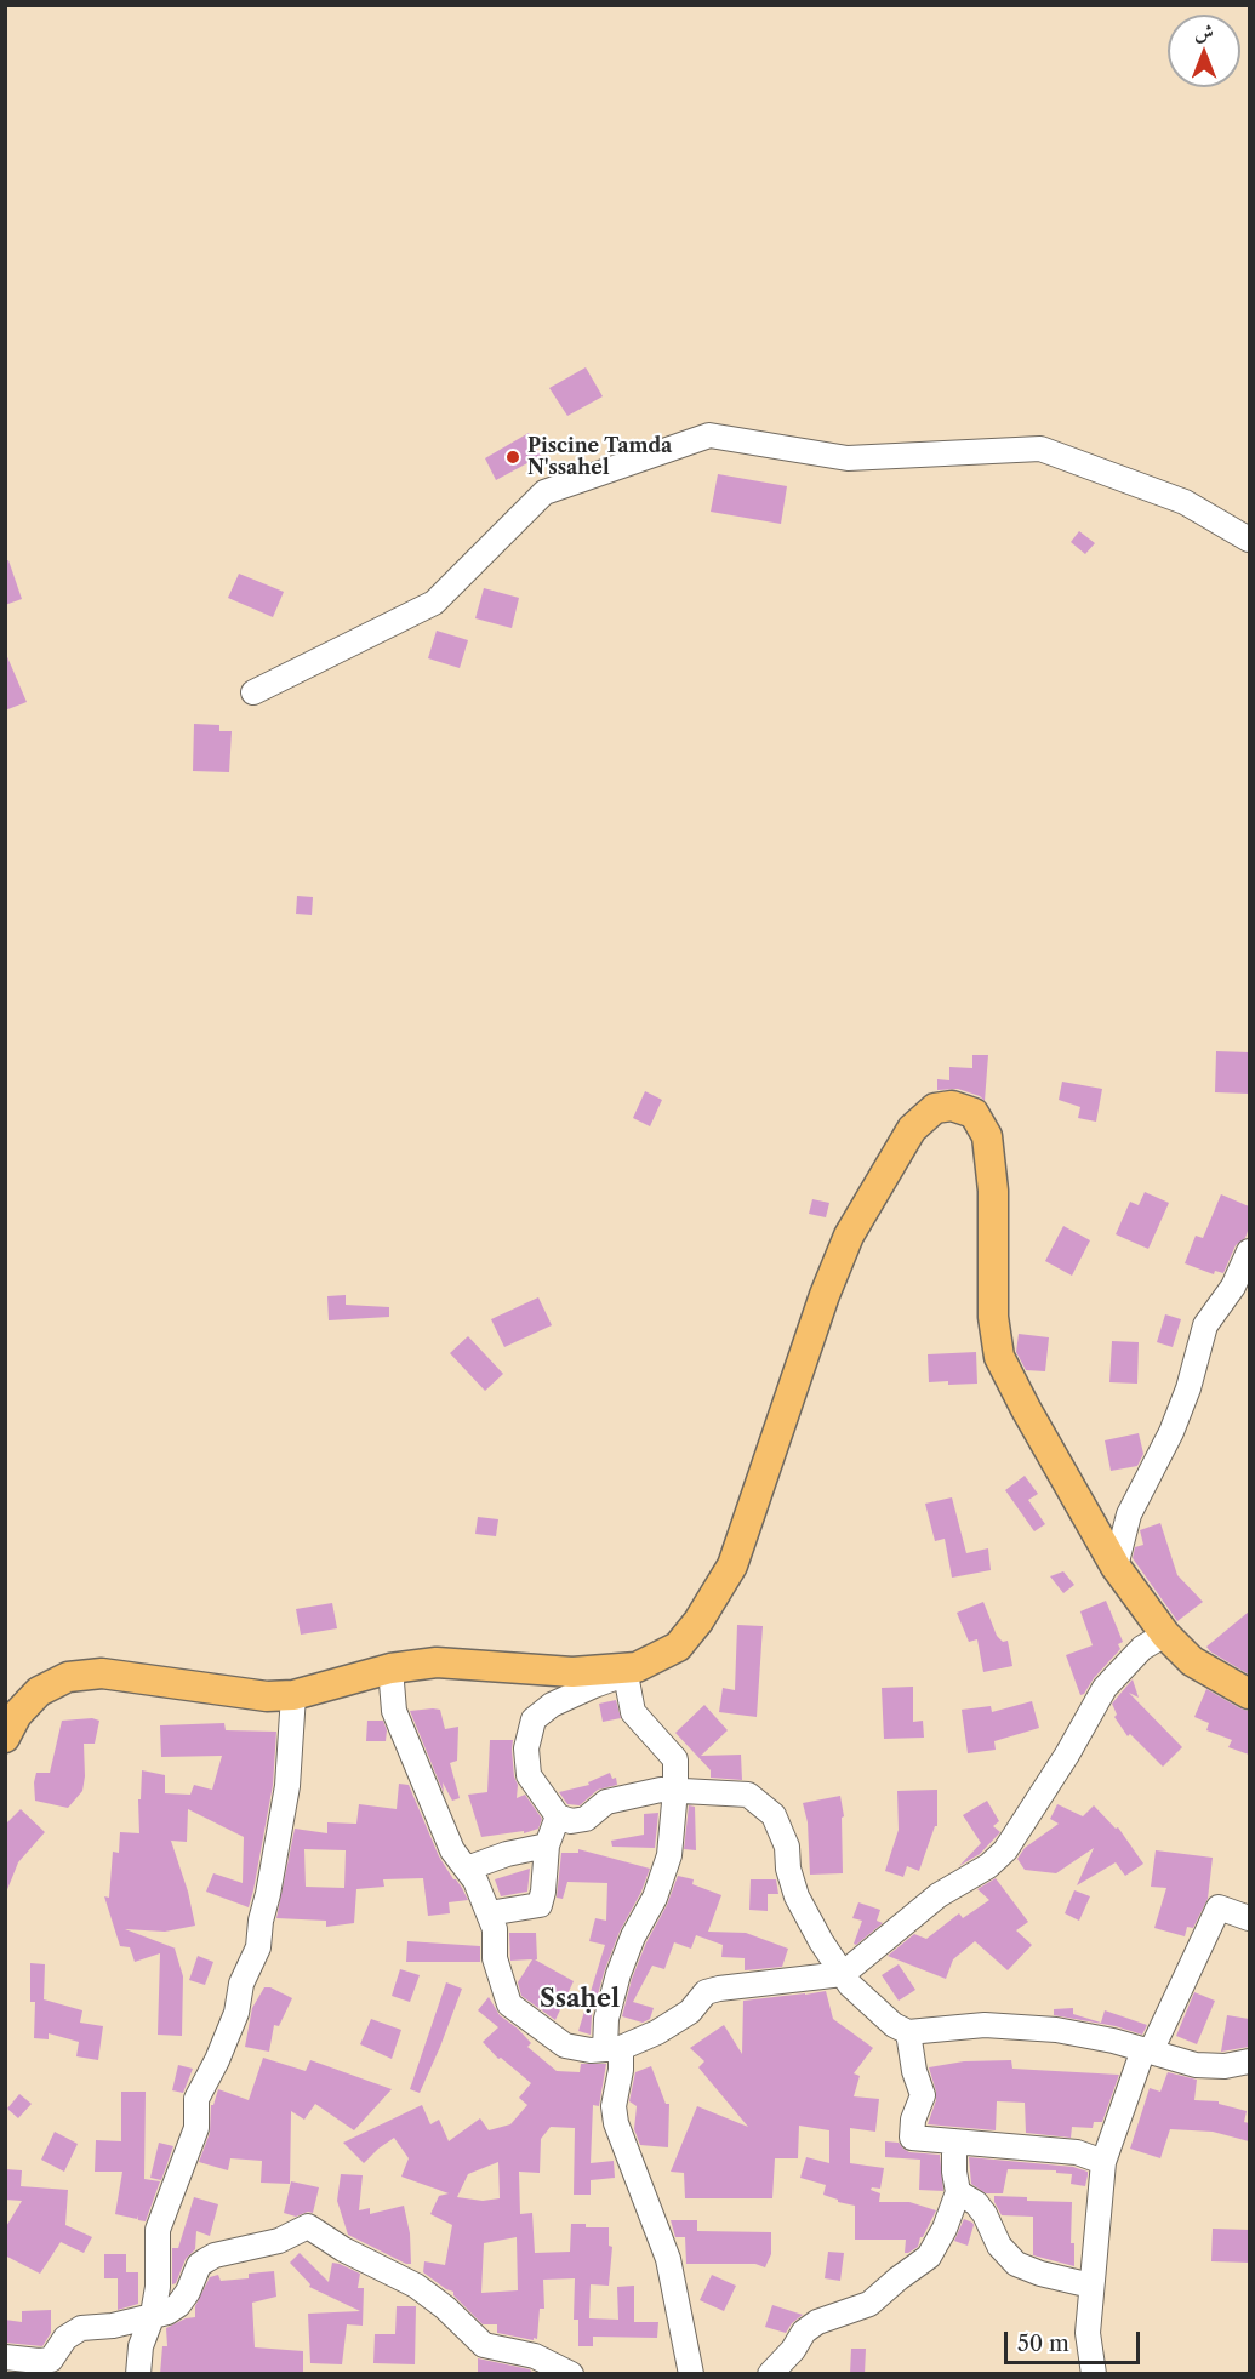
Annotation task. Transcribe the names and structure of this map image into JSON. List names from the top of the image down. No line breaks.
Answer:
{"districts":["Ssaḥel"],"places":["Piscine Tamda N'ssahel"],"scale_bar":"50 m","north":"top"}
